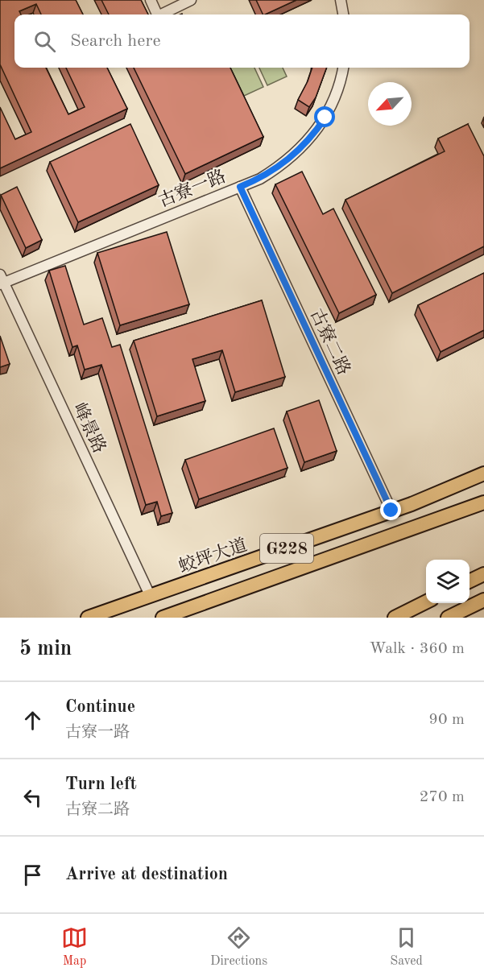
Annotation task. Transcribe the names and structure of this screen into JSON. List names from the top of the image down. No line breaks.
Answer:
{"streets":{"highway":["G228","蛟坪大道"],"street":["古寮一路","古寮二路","峰景路"]},"crossings":[["古寮一路","古寮二路"],["古寮一路","峰景路"],["古寮二路","蛟坪大道"],["峰景路","蛟坪大道"]],"north":"bottom left","page":{"search":"Search here","heading":["5 min","Walk · 360 m"],"list":[["Continue","古寮一路","90 m"],["Turn left","古寮二路","270 m"],"Arrive at destination"],"nav":["Map","Directions","Saved"]}}
